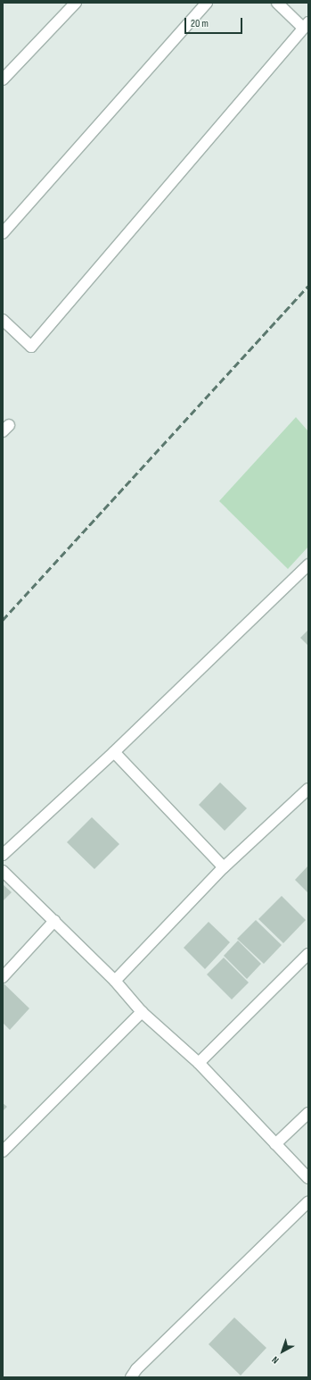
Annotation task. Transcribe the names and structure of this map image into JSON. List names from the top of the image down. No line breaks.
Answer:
{"scale_bar":"20 m","north":"bottom left"}
